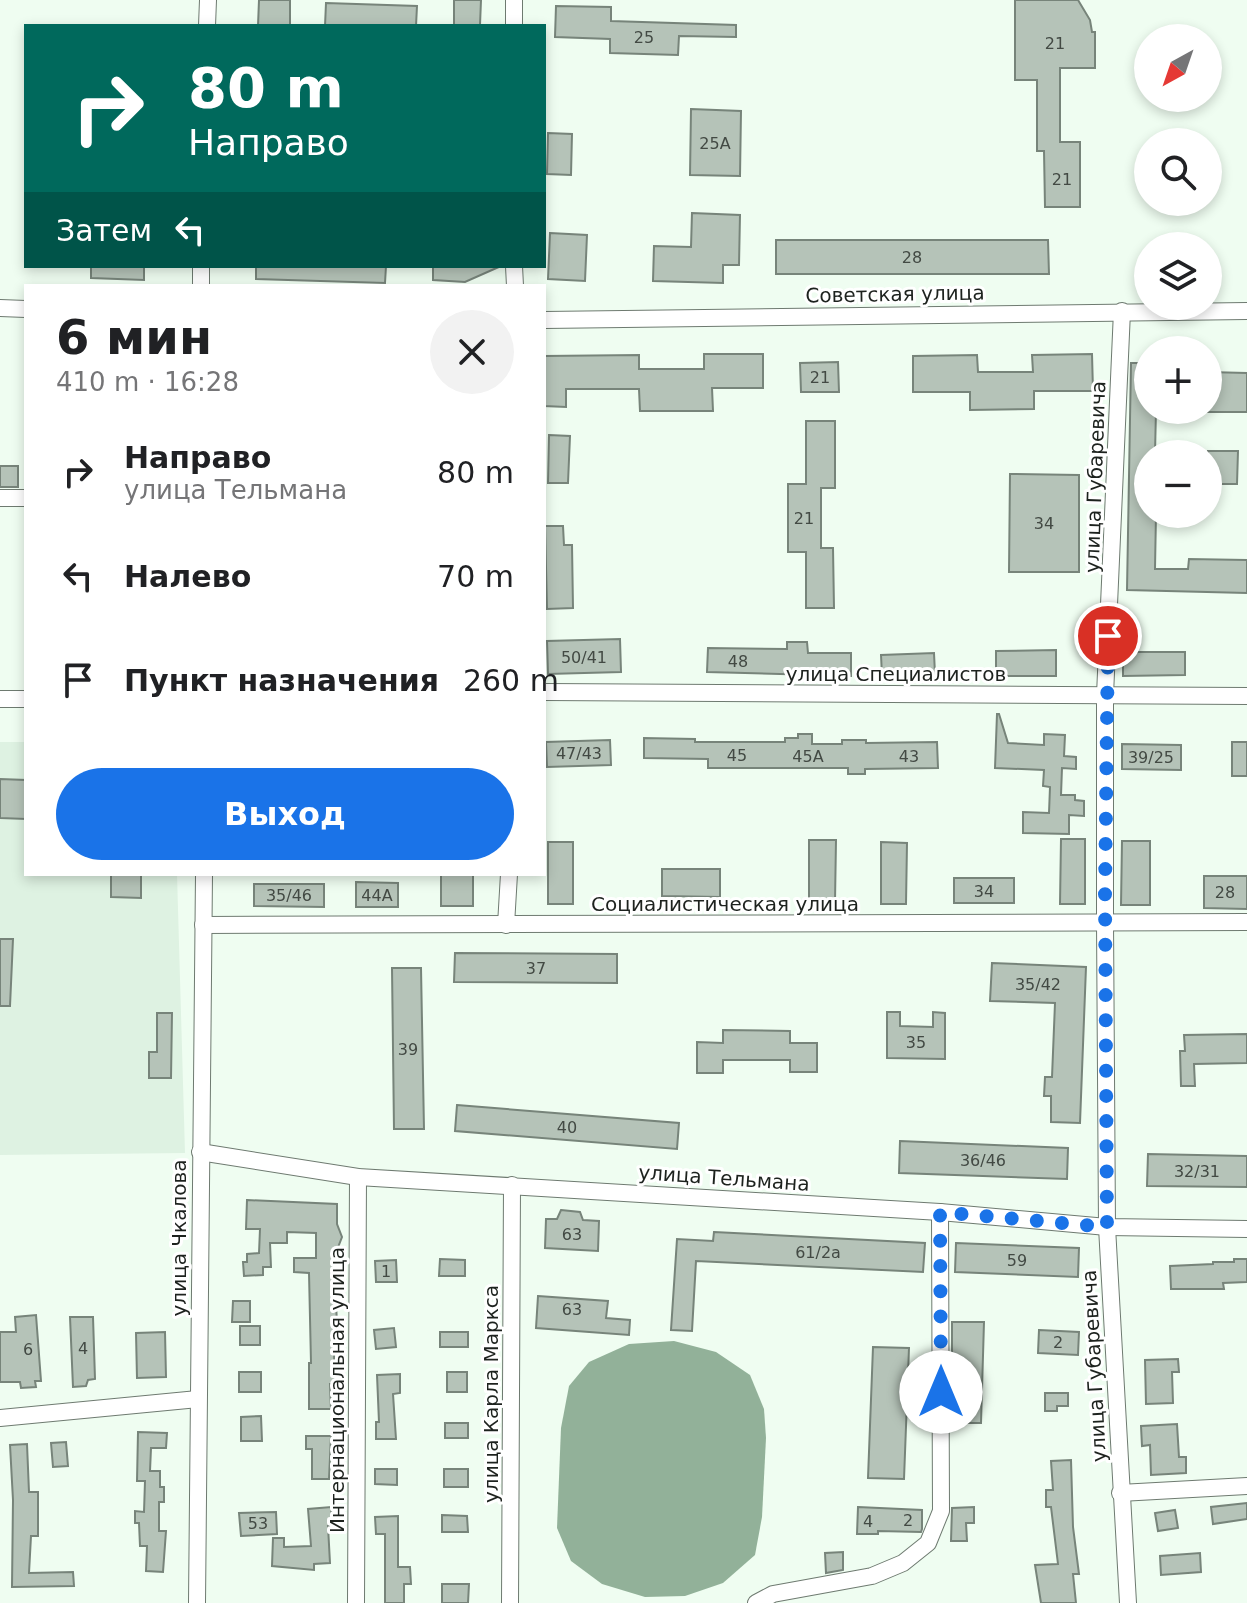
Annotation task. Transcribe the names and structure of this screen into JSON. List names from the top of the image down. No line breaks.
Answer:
{"streets":{"street":["Советская улица","улица Губаревича","улица Специалистов","Социалистическая улица","улица Тельмана","улица Чкалова","Интернациональная улица","улица Карла Маркса"]},"crossings":[["Советская улица","улица Губаревича"],["улица Губаревича","улица Специалистов"],["улица Губаревича","Социалистическая улица"],["улица Губаревича","улица Тельмана"],["Социалистическая улица","улица Чкалова"],["улица Тельмана","улица Чкалова"],["улица Тельмана","Интернациональная улица"],["улица Тельмана","улица Карла Маркса"]],"house_numbers":["25","21","25А","21","28","21","21","34","50/41","48","47/43","45","45А","43","39/25","34","28","35/46","44А","37","35/42","35","39","40","36/46","32/31","63","61/2а","59","1","63","2","4","6","2","4","53"],"north":"bottom left","page":{"map_buttons":["+","−"],"turn":["80 m","Направо"],"then":"Затем","heading":["6 мин","410 m · 16:28"],"list":[{"name":"Направо","note":"улица Тельмана","value":"80 m"},{"name":"Налево","value":"70 m"},{"name":"Пункт назначения","value":"260 m"}],"buttons":"Выход"}}
